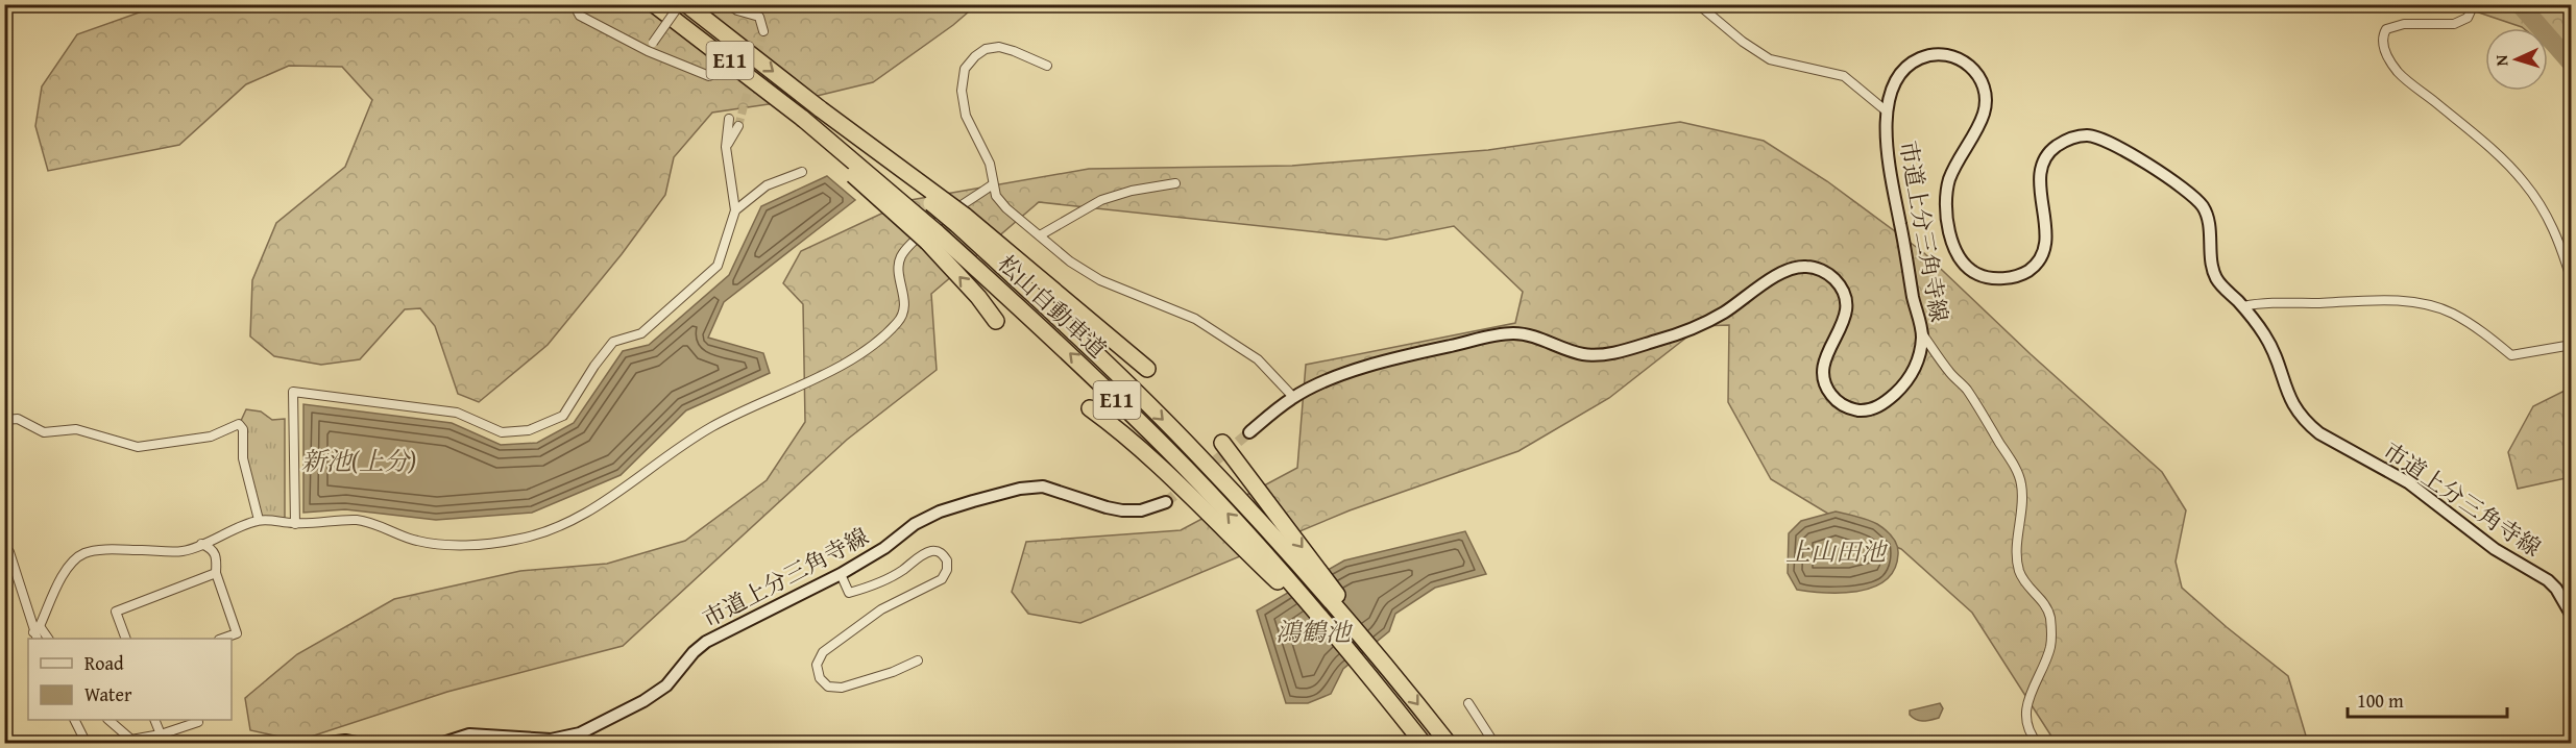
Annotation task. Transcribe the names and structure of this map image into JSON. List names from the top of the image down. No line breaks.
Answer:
{"streets":{"highway":["E11","松山自動車道"],"street":["市道上分三角寺線"]},"crossings":[["E11","松山自動車道"]],"water":["新池(上分)","上山田池","鴻鶴池"],"legend":["Road","Water"],"scale_bar":"100 m","north":"left"}
